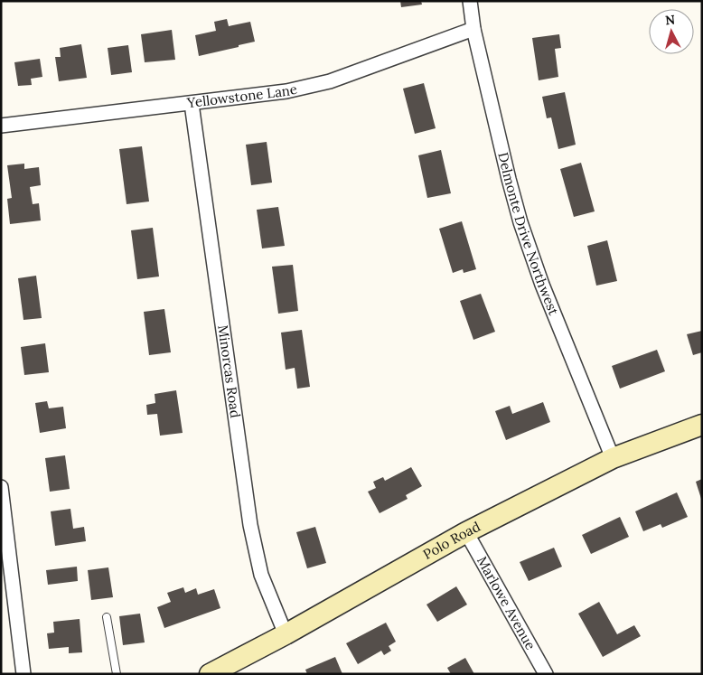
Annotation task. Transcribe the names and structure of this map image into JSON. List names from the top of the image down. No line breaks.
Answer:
{"streets":{"main road":["Polo Road"],"street":["Yellowstone Lane","Delmonte Drive Northwest","Minorcas Road","Marlowe Avenue"]},"crossings":[["Yellowstone Lane","Delmonte Drive Northwest"],["Yellowstone Lane","Minorcas Road"],["Delmonte Drive Northwest","Polo Road"],["Minorcas Road","Polo Road"],["Polo Road","Marlowe Avenue"]],"north":"top"}
